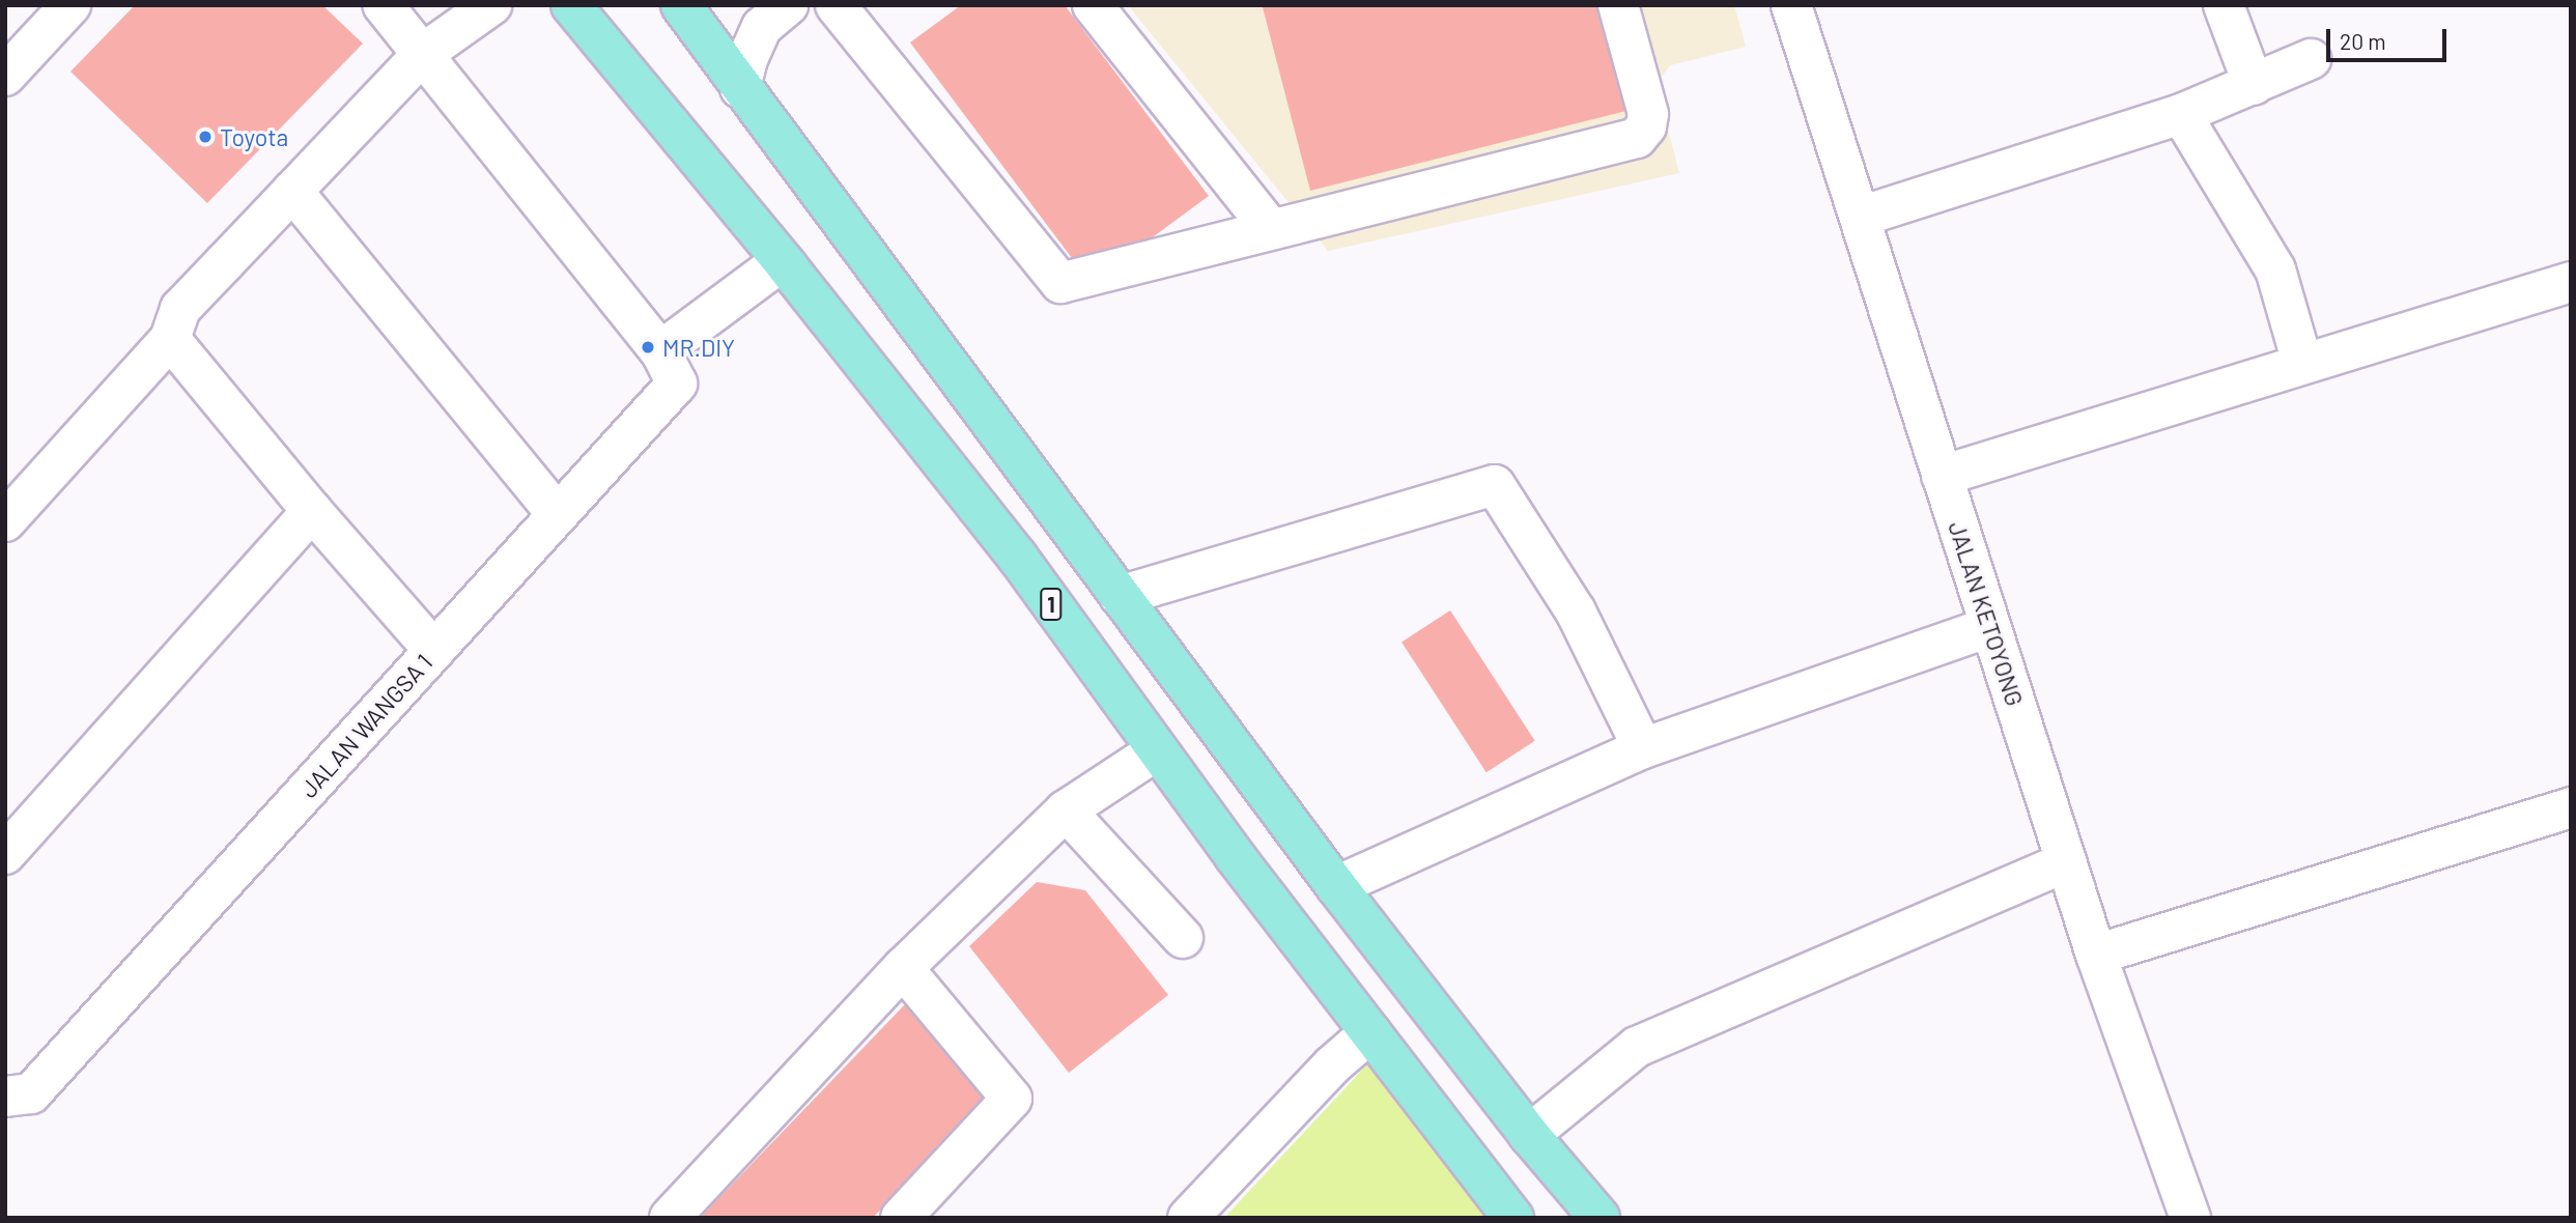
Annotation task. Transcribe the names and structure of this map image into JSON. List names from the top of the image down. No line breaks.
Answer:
{"streets":{"main road":["1"],"street":["JALAN KETOYONG","JALAN WANGSA 1"]},"places":["Toyota","MR.DIY"],"scale_bar":"20 m"}
